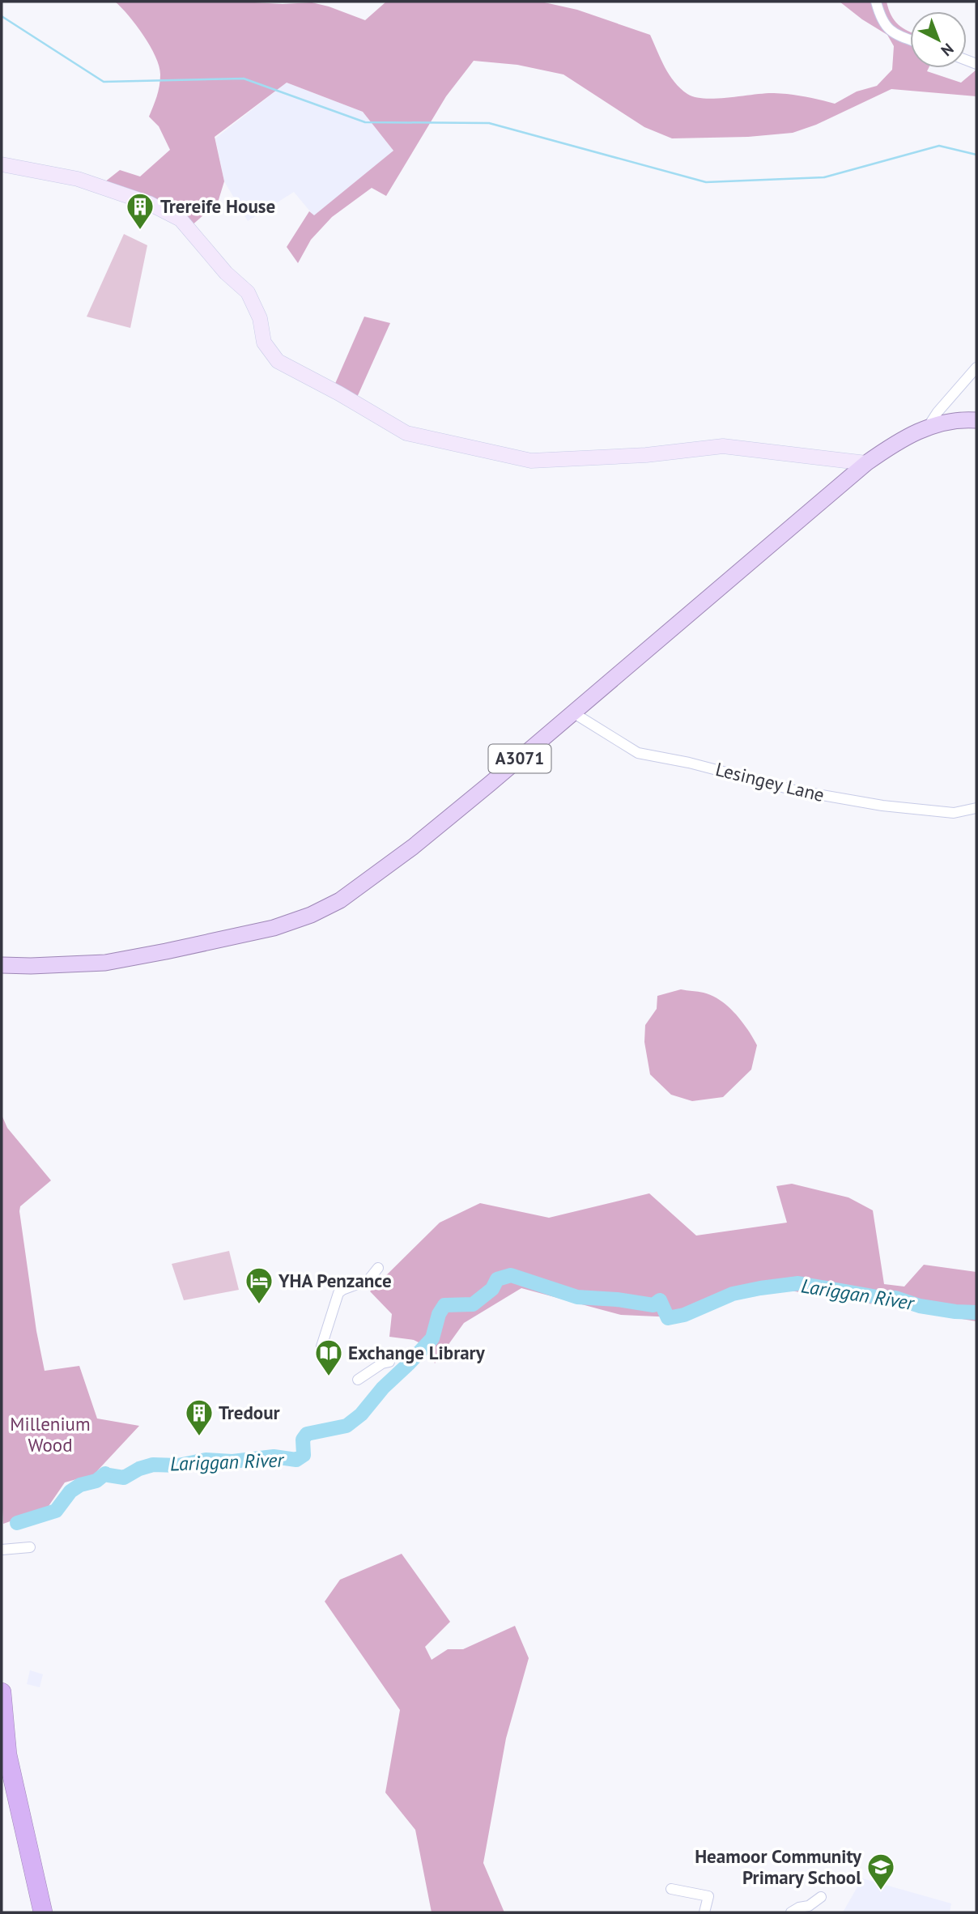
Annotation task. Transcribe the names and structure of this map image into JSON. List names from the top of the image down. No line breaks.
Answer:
{"streets":{"main road":["A3071"],"street":["Lesingey Lane"]},"crossings":[["A3071","Lesingey Lane"]],"water":["Lariggan River"],"parks":["Millenium Wood"],"places":{"building":["Trereife House","Tredour"],"hotel":["YHA Penzance"],"library":["Exchange Library"],"school or university":["Heamoor Community Primary School"]},"north":"bottom right"}
